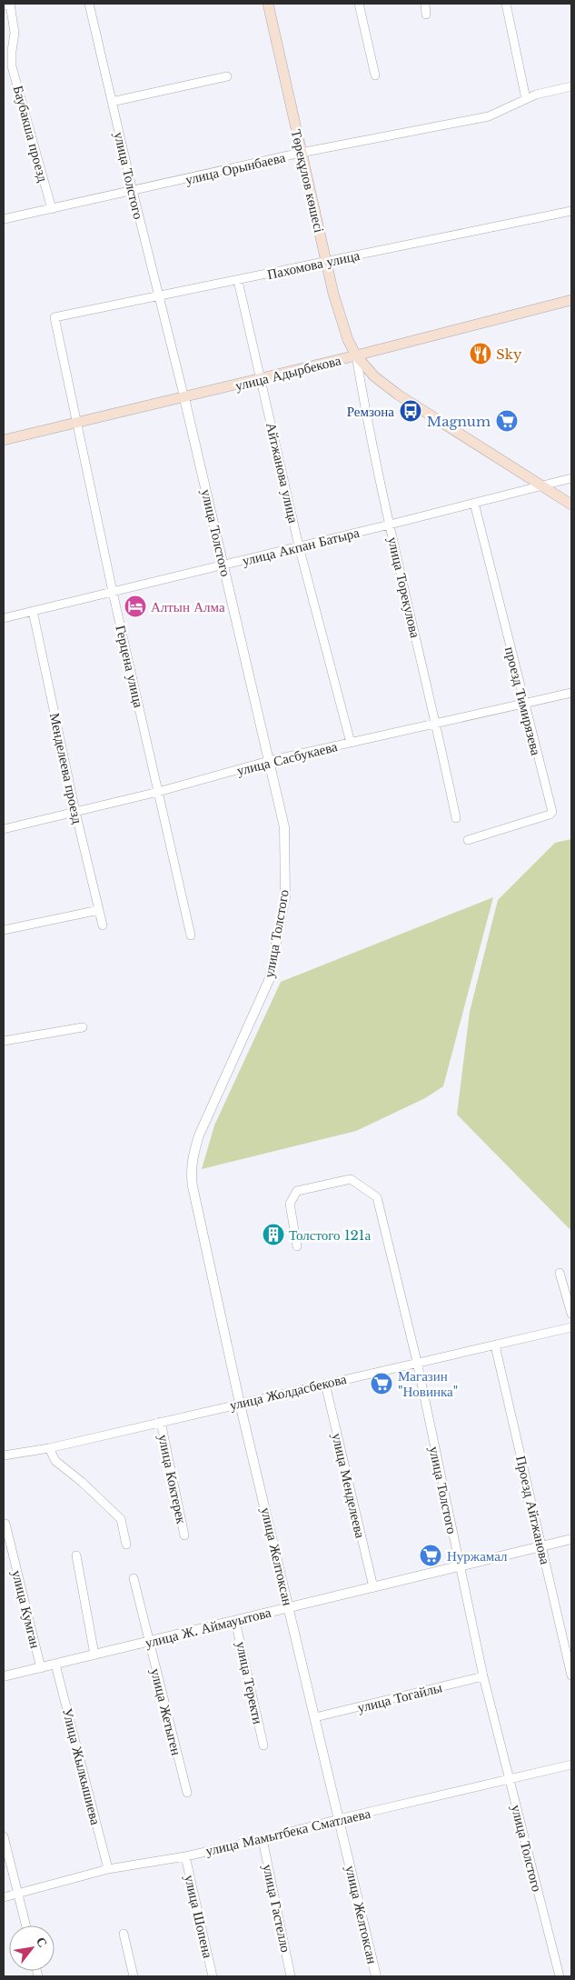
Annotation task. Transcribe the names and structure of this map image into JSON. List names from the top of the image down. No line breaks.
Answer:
{"streets":{"main road":["Төреқұлов көшесі","улица Адырбекова"],"street":["Баубакша проезд","улица Орынбаева","улица Толстого","Пахомова улица","Айтжанова улица","улица Акпан Батыра","улица Торекулова","Герцена улица","проезд Тимирязева","улица Сасбукаева","Менделеева проезд","улица Жолдасбекова","улица Коктерек","улица Менделеева","Проезд Айтжанова","улица Желтоксан","улица Кумган","улица Ж. Аймауытова","улица Теректи","улица Тогайлы","улица Жетыген","Улица Жылкышиева","улица Мамытбека Сматлаева","улица Гастелло","улица Шопена"]},"crossings":[["Баубакша проезд","улица Орынбаева"],["улица Орынбаева","улица Толстого"],["улица Орынбаева","Төреқұлов көшесі"],["улица Толстого","Пахомова улица"],["улица Толстого","улица Адырбекова"],["улица Толстого","улица Акпан Батыра"],["улица Толстого","улица Сасбукаева"],["улица Толстого","улица Жолдасбекова"],["улица Толстого","улица Желтоксан"],["улица Толстого","улица Ж. Аймауытова"],["улица Толстого","улица Тогайлы"],["улица Толстого","улица Мамытбека Сматлаева"],["Төреқұлов көшесі","Пахомова улица"],["Төреқұлов көшесі","улица Адырбекова"],["Төреқұлов көшесі","улица Акпан Батыра"],["Төреқұлов көшесі","улица Торекулова"],["Пахомова улица","Айтжанова улица"],["Пахомова улица","Герцена улица"],["улица Адырбекова","Айтжанова улица"],["улица Адырбекова","улица Торекулова"],["улица Адырбекова","Герцена улица"],["Айтжанова улица","улица Акпан Батыра"],["Айтжанова улица","улица Сасбукаева"],["улица Акпан Батыра","улица Торекулова"],["улица Акпан Батыра","Герцена улица"],["улица Акпан Батыра","проезд Тимирязева"],["улица Акпан Батыра","Менделеева проезд"],["улица Торекулова","улица Сасбукаева"],["Герцена улица","улица Сасбукаева"],["проезд Тимирязева","улица Сасбукаева"],["улица Сасбукаева","Менделеева проезд"],["улица Жолдасбекова","улица Коктерек"],["улица Жолдасбекова","улица Менделеева"],["улица Жолдасбекова","Проезд Айтжанова"],["улица Жолдасбекова","улица Желтоксан"],["улица Менделеева","улица Ж. Аймауытова"],["Проезд Айтжанова","улица Ж. Аймауытова"],["улица Желтоксан","улица Ж. Аймауытова"],["улица Желтоксан","улица Тогайлы"],["улица Желтоксан","улица Мамытбека Сматлаева"],["улица Кумган","улица Ж. Аймауытова"],["улица Ж. Аймауытова","улица Теректи"],["улица Ж. Аймауытова","улица Жетыген"],["улица Ж. Аймауытова","Улица Жылкышиева"],["Улица Жылкышиева","улица Мамытбека Сматлаева"],["улица Мамытбека Сматлаева","улица Гастелло"],["улица Мамытбека Сматлаева","улица Шопена"]],"places":{"restaurant":["Sky"],"bus stop":["Ремзона"],"supermarket":["Magnum","Магазин \"Новинка\"","Нуржамал"],"hotel":["Алтын Алма"],"building":["Толстого 121а"]},"north":"top right"}
